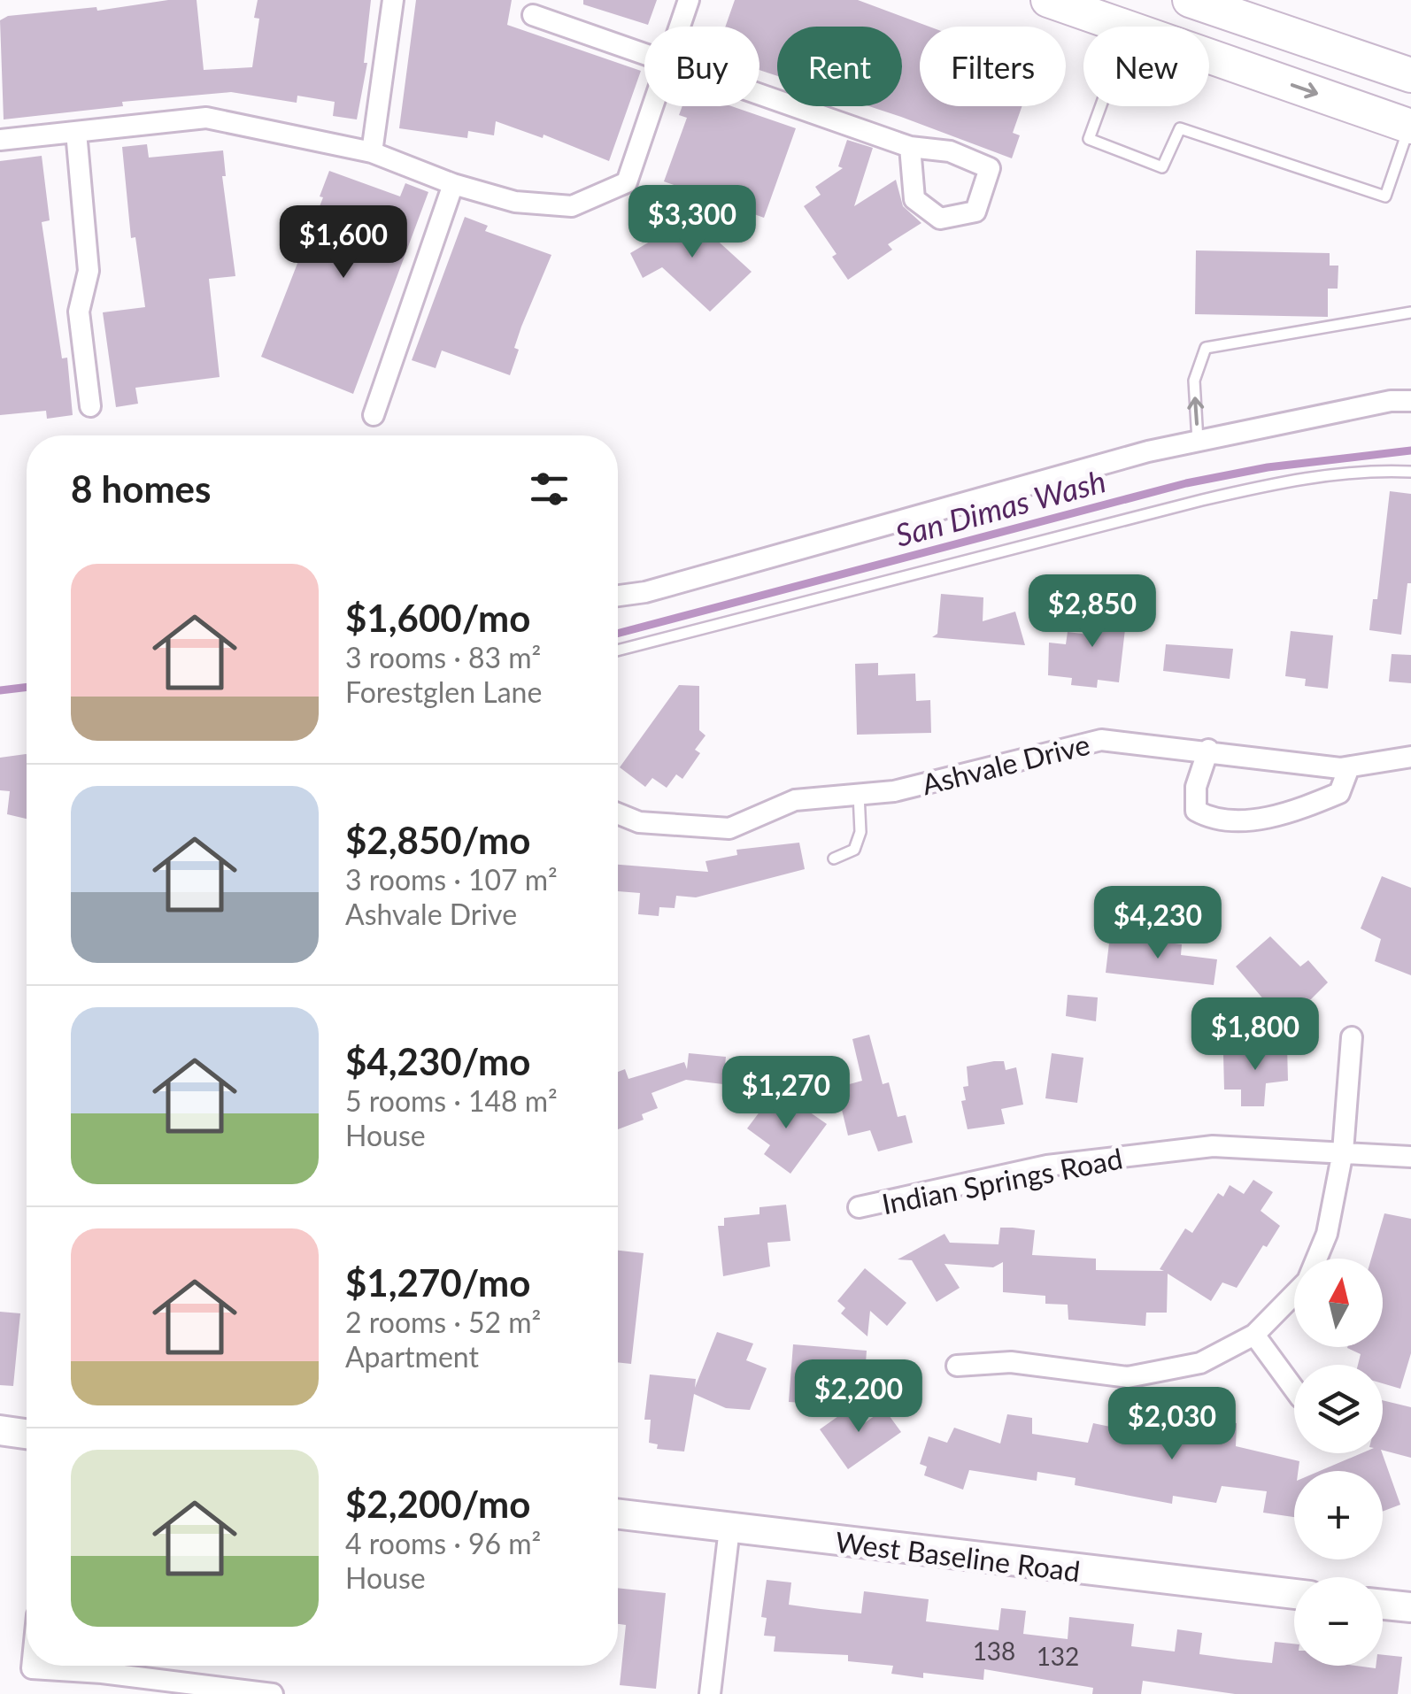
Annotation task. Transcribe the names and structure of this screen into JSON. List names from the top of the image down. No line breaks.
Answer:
{"streets":{"main road":["West Baseline Road"],"street":["Ashvale Drive","Indian Springs Road"]},"water":["San Dimas Wash"],"house_numbers":["138","132"],"north":"top","page":{"chip":["Buy","Rent","Filters","New"],"price":["$3,300","$1,600","$2,850","$4,230","$1,800","$1,270","$2,200","$2,030"],"heading":"8 homes","list":[{"name":"$1,600/mo","note":"3 rooms · 83 m² · Forestglen Lane"},{"name":"$2,850/mo","note":"3 rooms · 107 m² · Ashvale Drive"},{"name":"$4,230/mo","note":"5 rooms · 148 m² · House"},{"name":"$1,270/mo","note":"2 rooms · 52 m² · Apartment"},{"name":"$2,200/mo","note":"4 rooms · 96 m² · House"}],"map_buttons":["+","−"]}}
